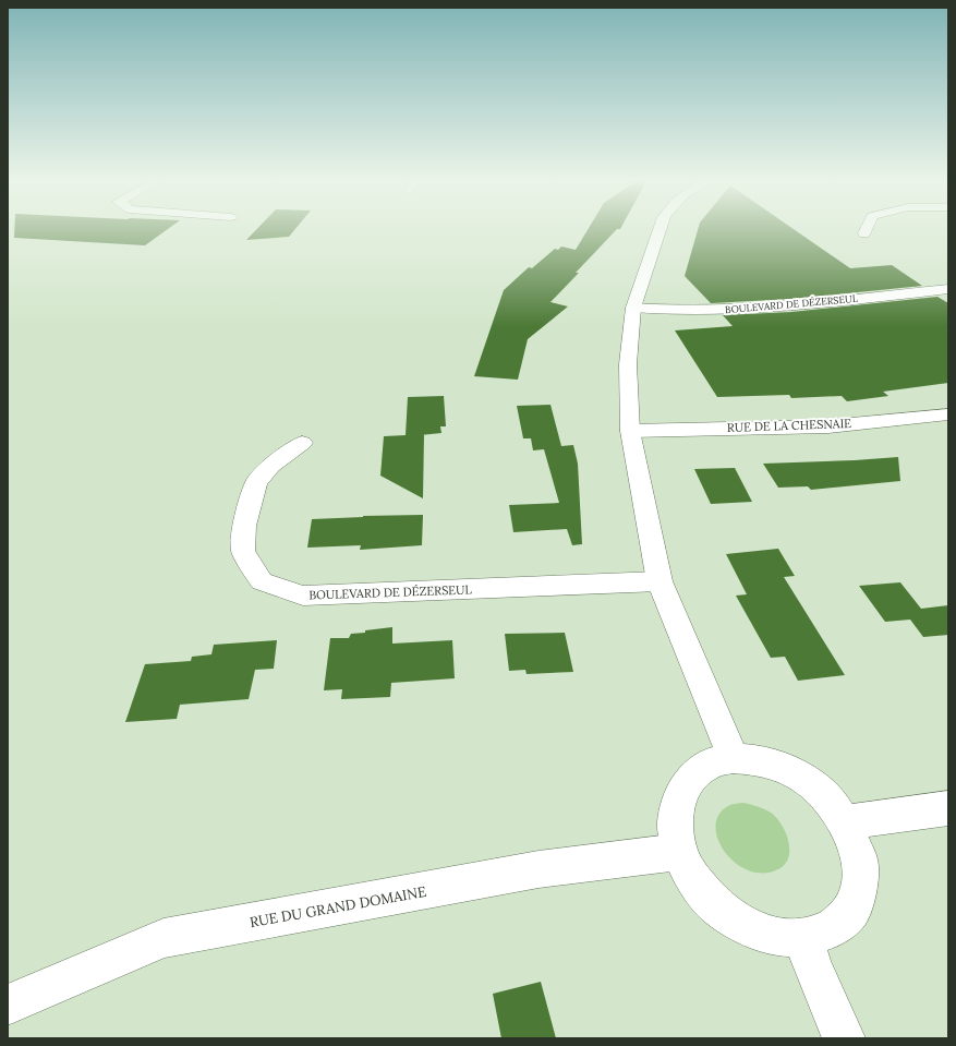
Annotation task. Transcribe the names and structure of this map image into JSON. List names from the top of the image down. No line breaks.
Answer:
{"streets":{"street":["BOULEVARD DE DÉZERSEUL","RUE DE LA CHESNAIE","RUE DU GRAND DOMAINE"]}}
